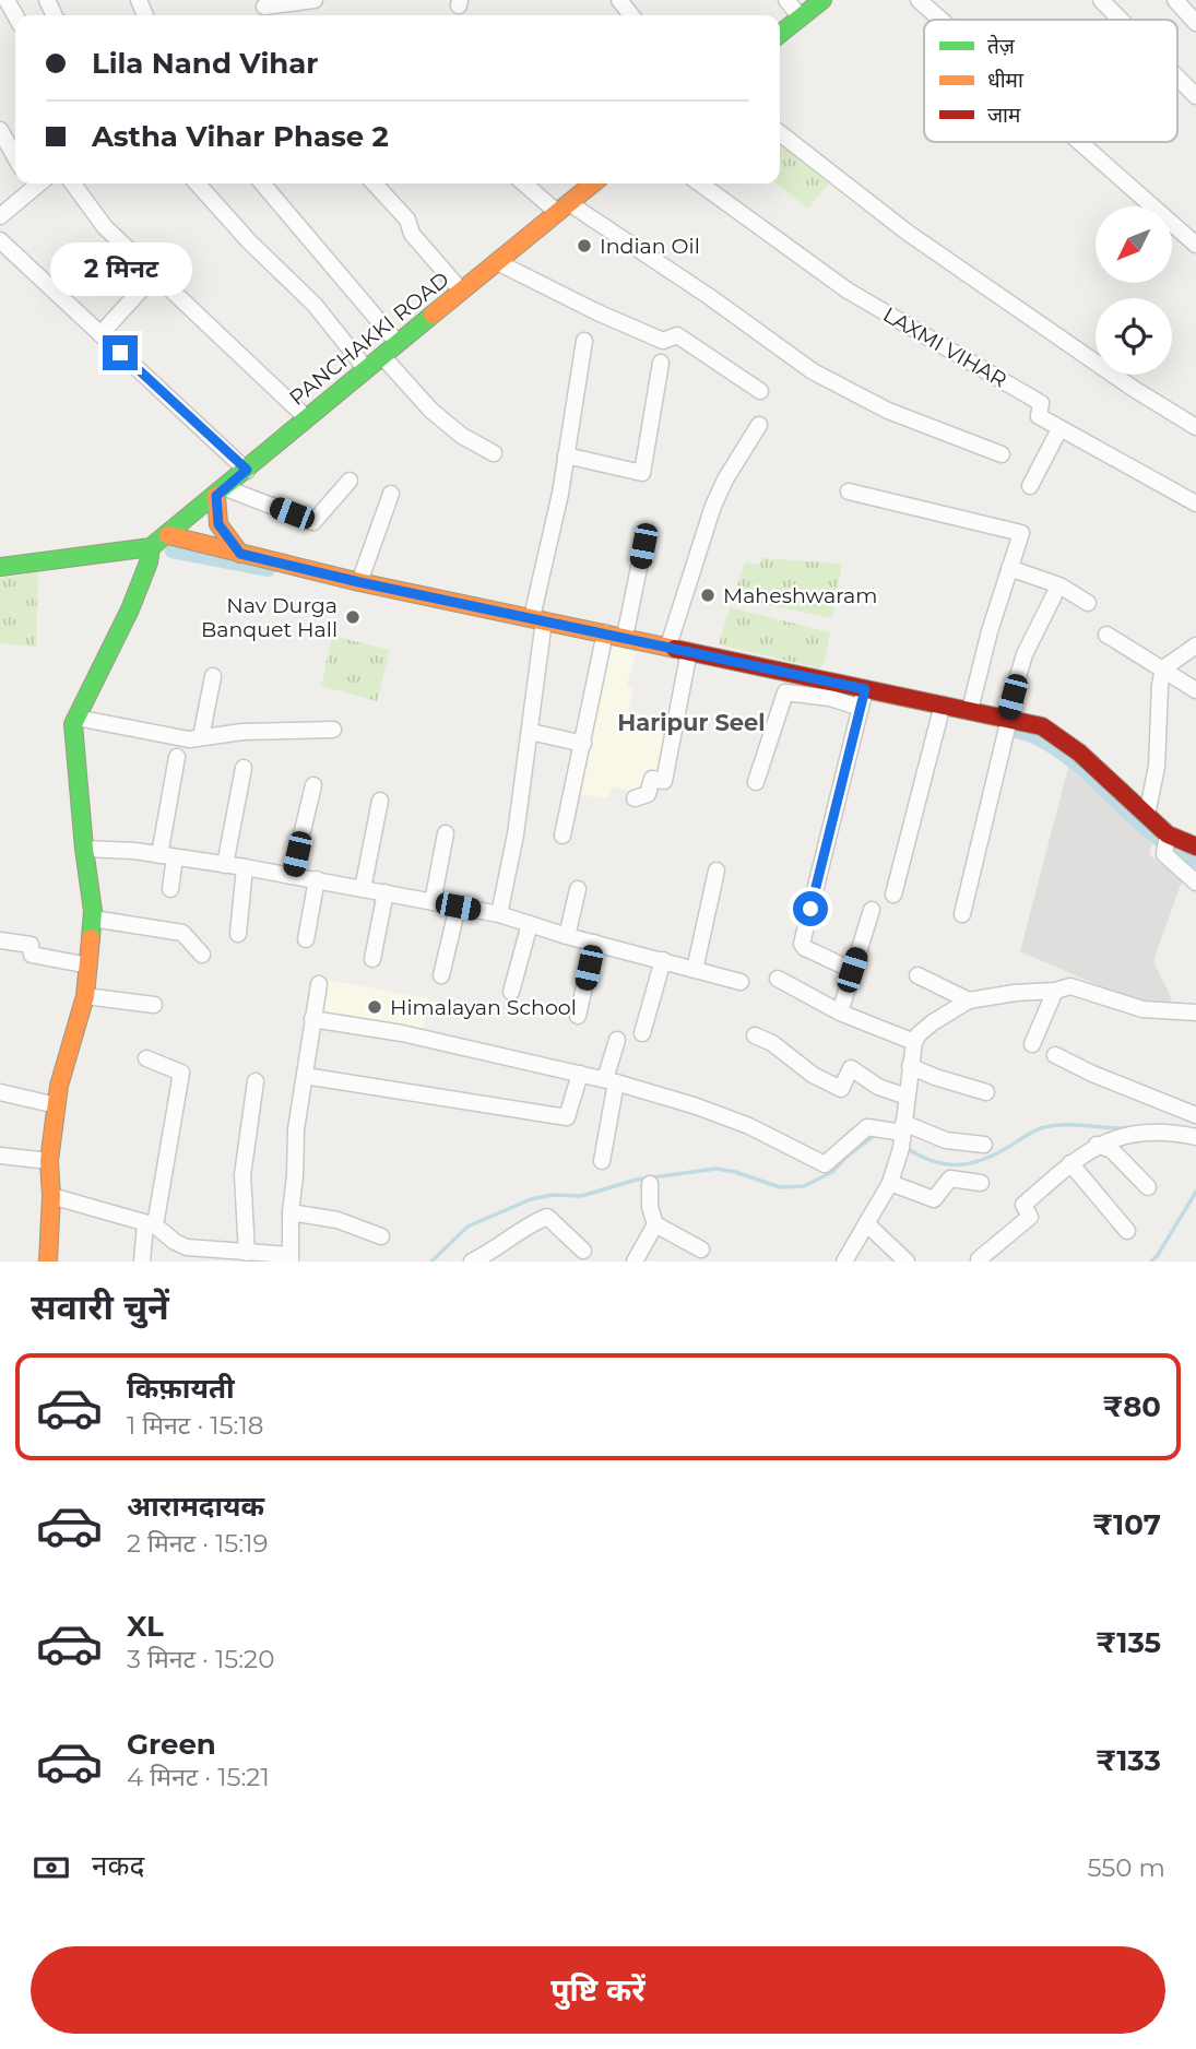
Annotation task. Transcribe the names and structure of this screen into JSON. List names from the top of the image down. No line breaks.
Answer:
{"streets":{"main road":["PANCHAKKI ROAD"],"street":["LAXMI VIHAR"]},"districts":["Haripur Seel"],"places":["Indian Oil","Maheshwaram","Nav Durga Banquet Hall","Himalayan School"],"legend":["तेज़","धीमा","जाम"],"north":"bottom left","page":{"banner":["Lila Nand Vihar","Astha Vihar Phase 2"],"bubble":"2 मिनट","heading":"सवारी चुनें","list":[{"name":"किफ़ायती","note":"1 मिनट · 15:18","value":"₹80"},{"name":"आरामदायक","note":"2 मिनट · 15:19","value":"₹107"},{"name":"XL","note":"3 मिनट · 15:20","value":"₹135"},{"name":"Green","note":"4 मिनट · 15:21","value":"₹133"}],"pay":["नकद","550 m"],"buttons":"पुष्टि करें"}}
